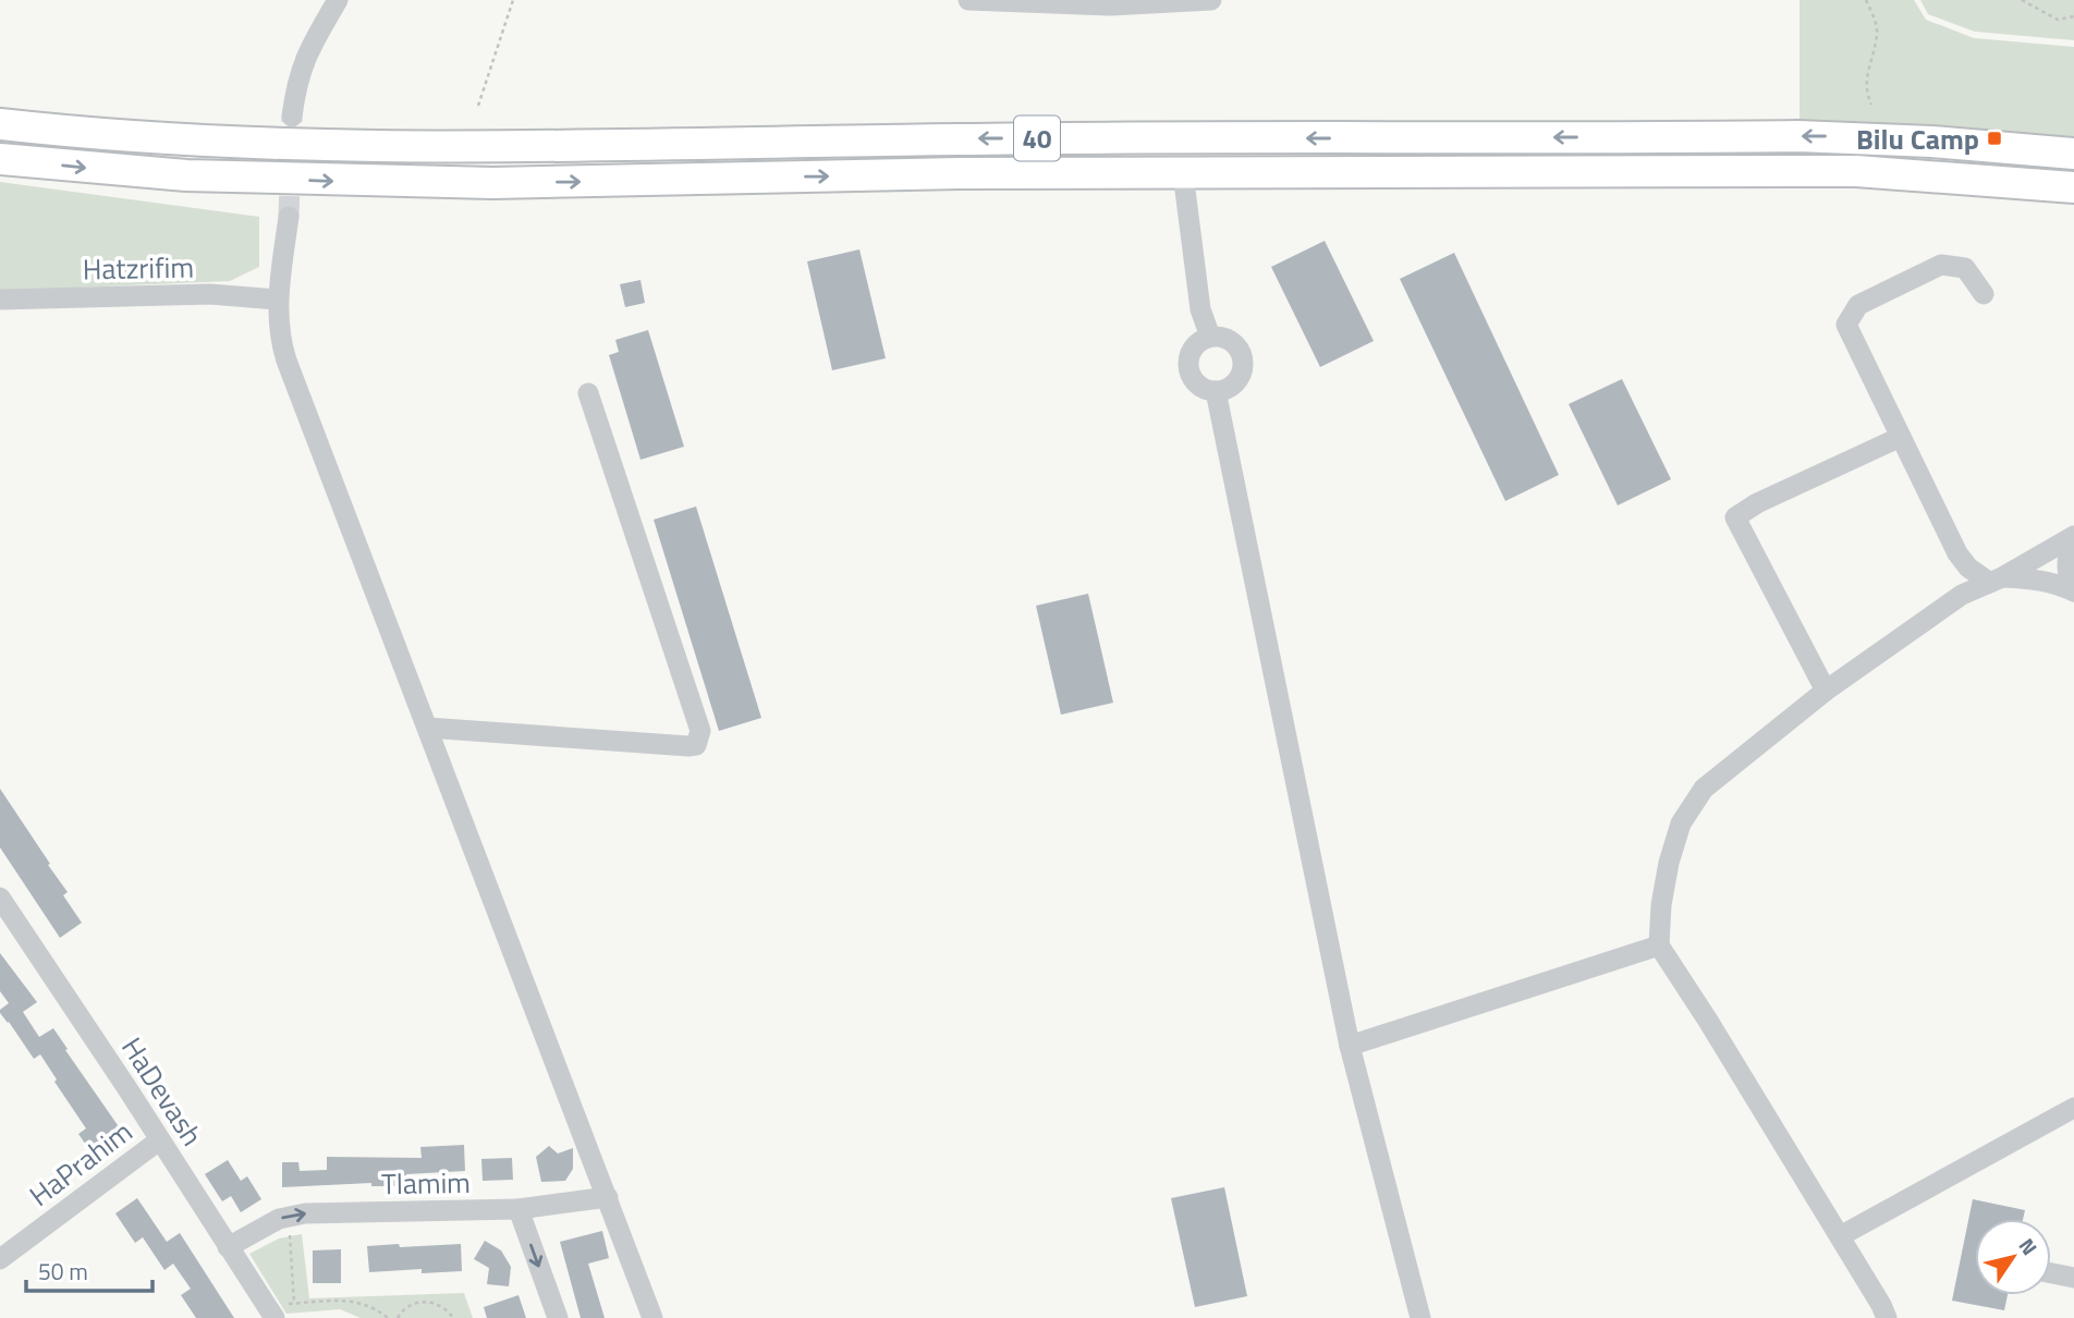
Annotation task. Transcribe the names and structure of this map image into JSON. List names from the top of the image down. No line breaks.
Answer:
{"streets":{"highway":["40"],"street":["Hatzrifim","HaDevash","HaPrahim","Tlamim"]},"crossings":[["HaDevash","HaPrahim"],["HaDevash","Tlamim"]],"one_way":["Tlamim"],"places":{"transit":["Bilu Camp"]},"scale_bar":"50 m","north":"top right"}
